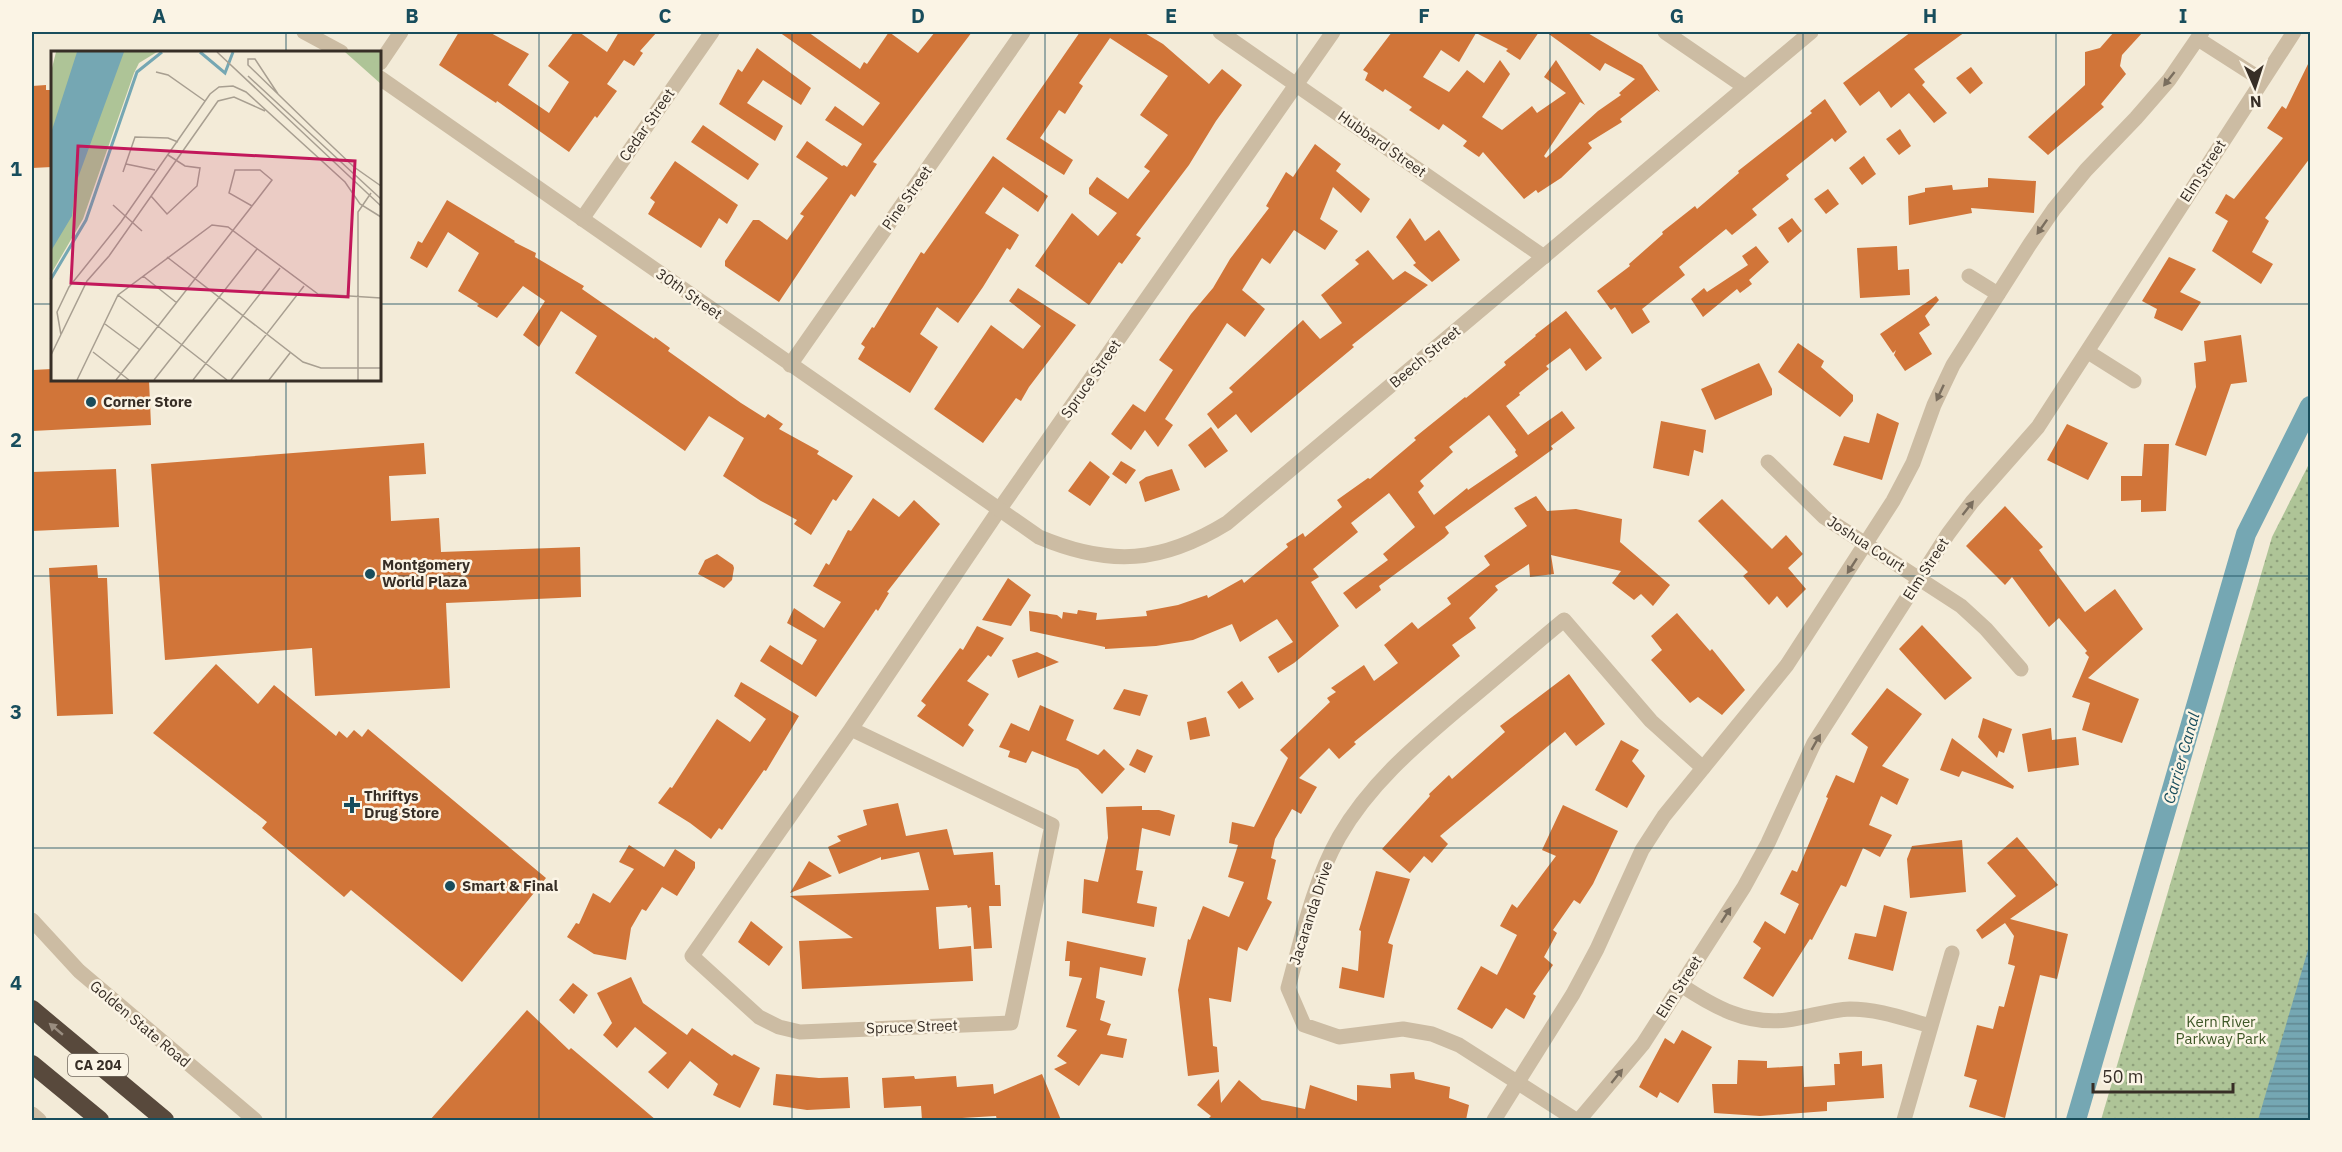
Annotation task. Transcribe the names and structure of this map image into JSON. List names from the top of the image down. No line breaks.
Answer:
{"streets":{"highway":["CA 204"],"street":["Cedar Street","Hubbard Street","Elm Street","Pine Street","30th Street","Beech Street","Spruce Street","Joshua Court","Jacaranda Drive","Golden State Road"]},"crossings":[["Cedar Street","30th Street"],["Hubbard Street","Beech Street"],["Hubbard Street","Spruce Street"],["Elm Street","Joshua Court"],["Elm Street","Jacaranda Drive"],["Pine Street","30th Street"],["30th Street","Beech Street"],["30th Street","Spruce Street"],["Beech Street","Spruce Street"]],"water":["Carrier Canal"],"parks":["Kern River Parkway Park"],"places":{"other":["Corner Store","Montgomery World Plaza","Smart & Final"],"health":["Thriftys Drug Store"]},"scale_bar":"50 m","north":"bottom","grid":{"columns":["A","B","C","D","E","F","G","H","I"],"rows":["1","2","3","4"]}}
